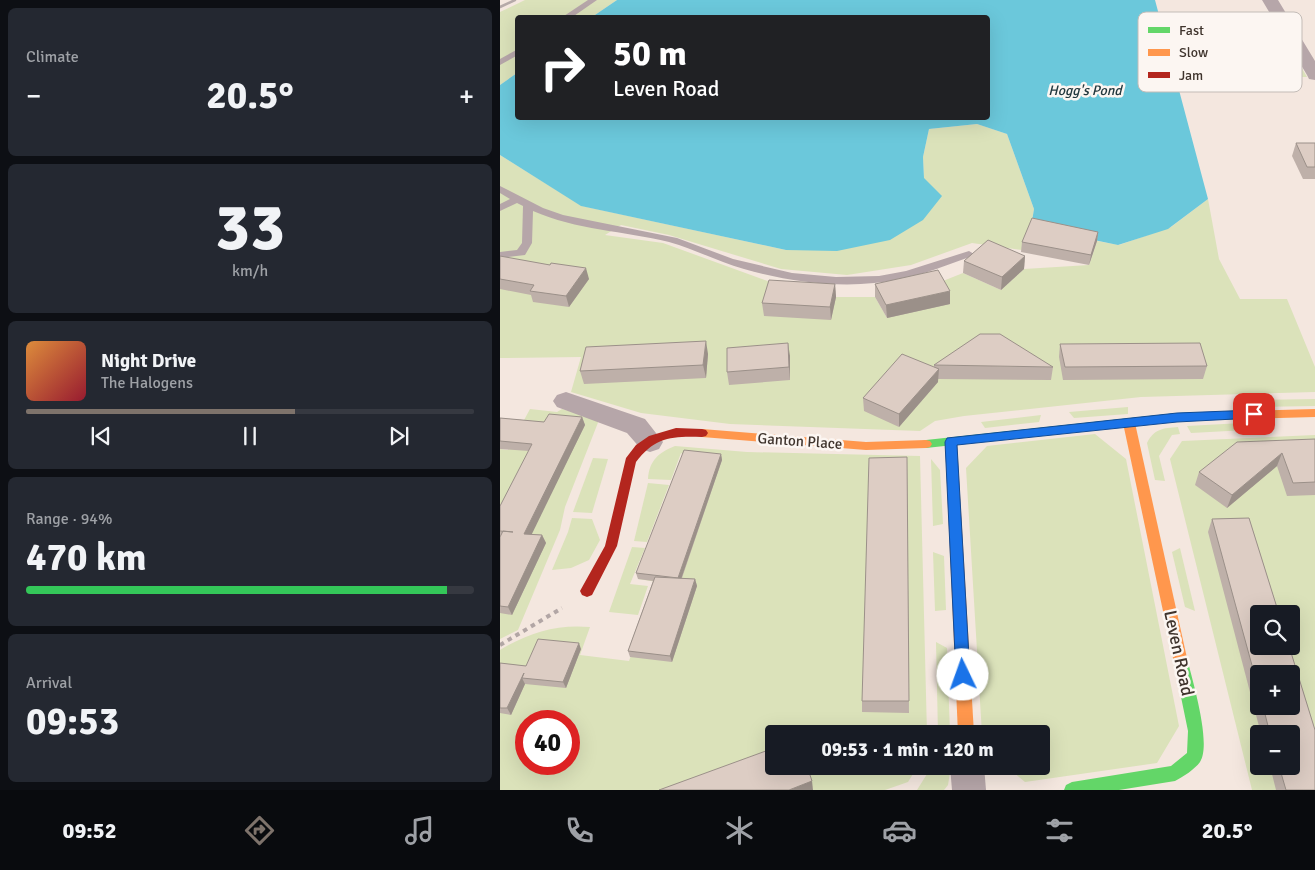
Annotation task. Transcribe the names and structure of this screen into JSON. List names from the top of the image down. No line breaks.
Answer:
{"streets":{"street":["Ganton Place","Leven Road"]},"water":["Hogg's Pond"],"legend":["Fast","Slow","Jam"],"page":{"tile":["Climate",["33","km/h"],["Range · 94%","470 km"],["Arrival","09:53"]],"turn":["50 m","Leven Road"],"heat":["−","20.5°","+"],"song":["Night Drive","The Halogens"],"map_buttons":["+","−"],"limit":"40","trip":"09:53 · 1 min · 120 m","tabs":["09:52","20.5°"]}}
